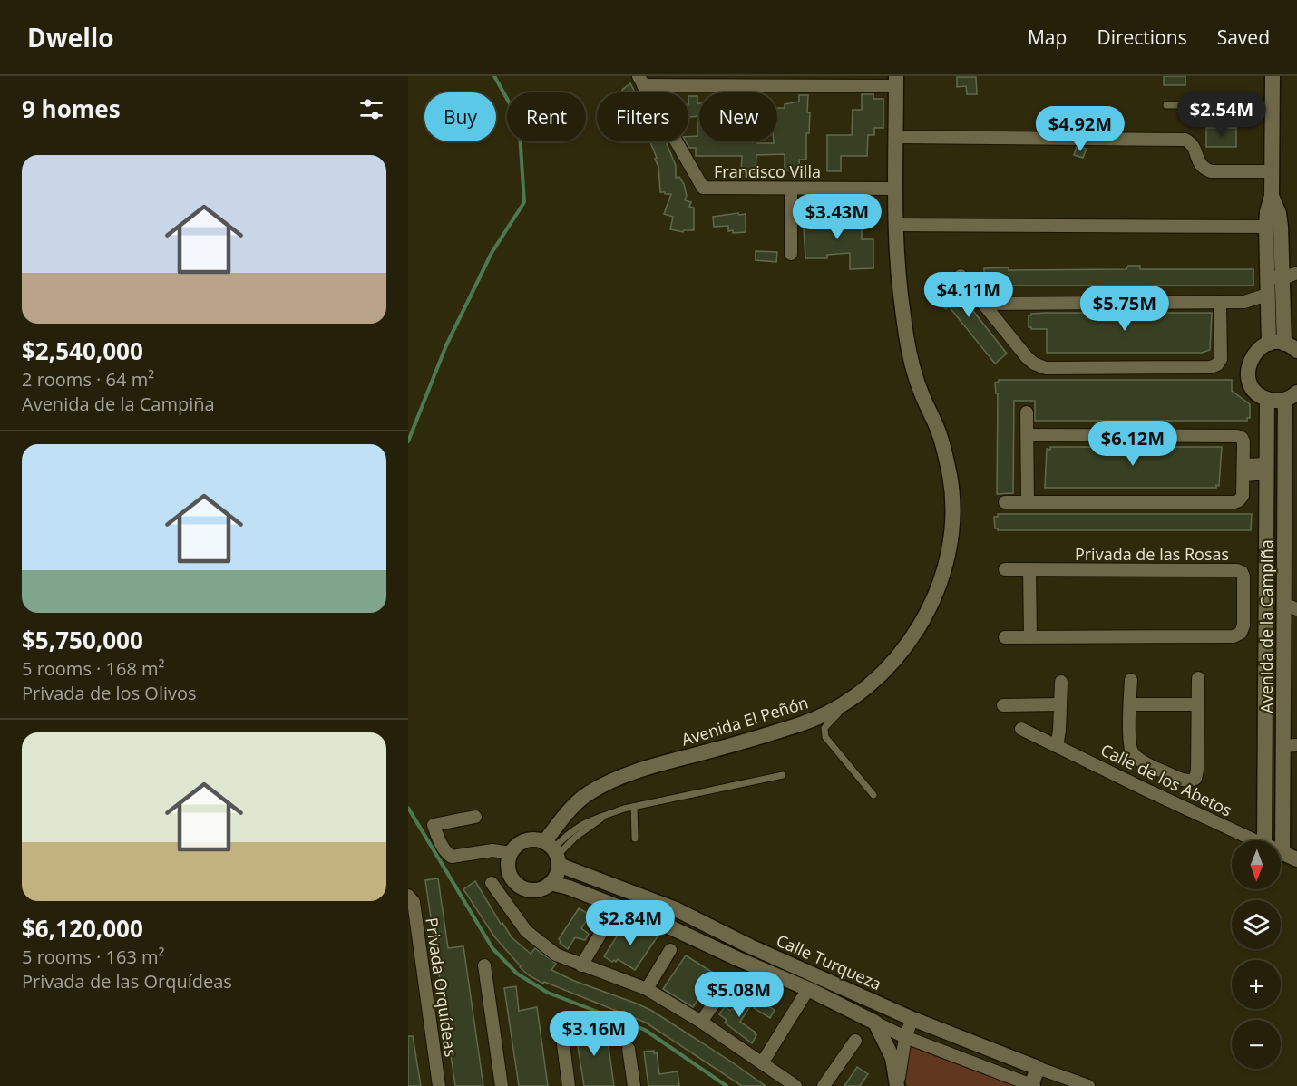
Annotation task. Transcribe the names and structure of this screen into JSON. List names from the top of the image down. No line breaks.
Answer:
{"streets":{"street":["Francisco Villa","Privada de las Rosas","Avenida de la Campiña","Avenida El Peñón","Calle de los Abetos","Calle Turqueza","Privada Orquídeas"]},"crossings":[["Francisco Villa","Avenida El Peñón"],["Avenida de la Campiña","Calle de los Abetos"],["Avenida El Peñón","Calle Turqueza"]],"north":"bottom","page":{"header":"Dwello","nav":["Map","Directions","Saved"],"heading":"9 homes","price":["$2.54M","$4.92M","$3.43M","$4.11M","$5.75M","$6.12M","$2.84M","$5.08M","$3.16M"],"chip":["Buy","Rent","Filters","New"],"list":[{"name":"$2,540,000","note":"2 rooms · 64 m² · Avenida de la Campiña"},{"name":"$5,750,000","note":"5 rooms · 168 m² · Privada de los Olivos"},{"name":"$6,120,000","note":"5 rooms · 163 m² · Privada de las Orquídeas"}],"map_buttons":["+","−"]}}
